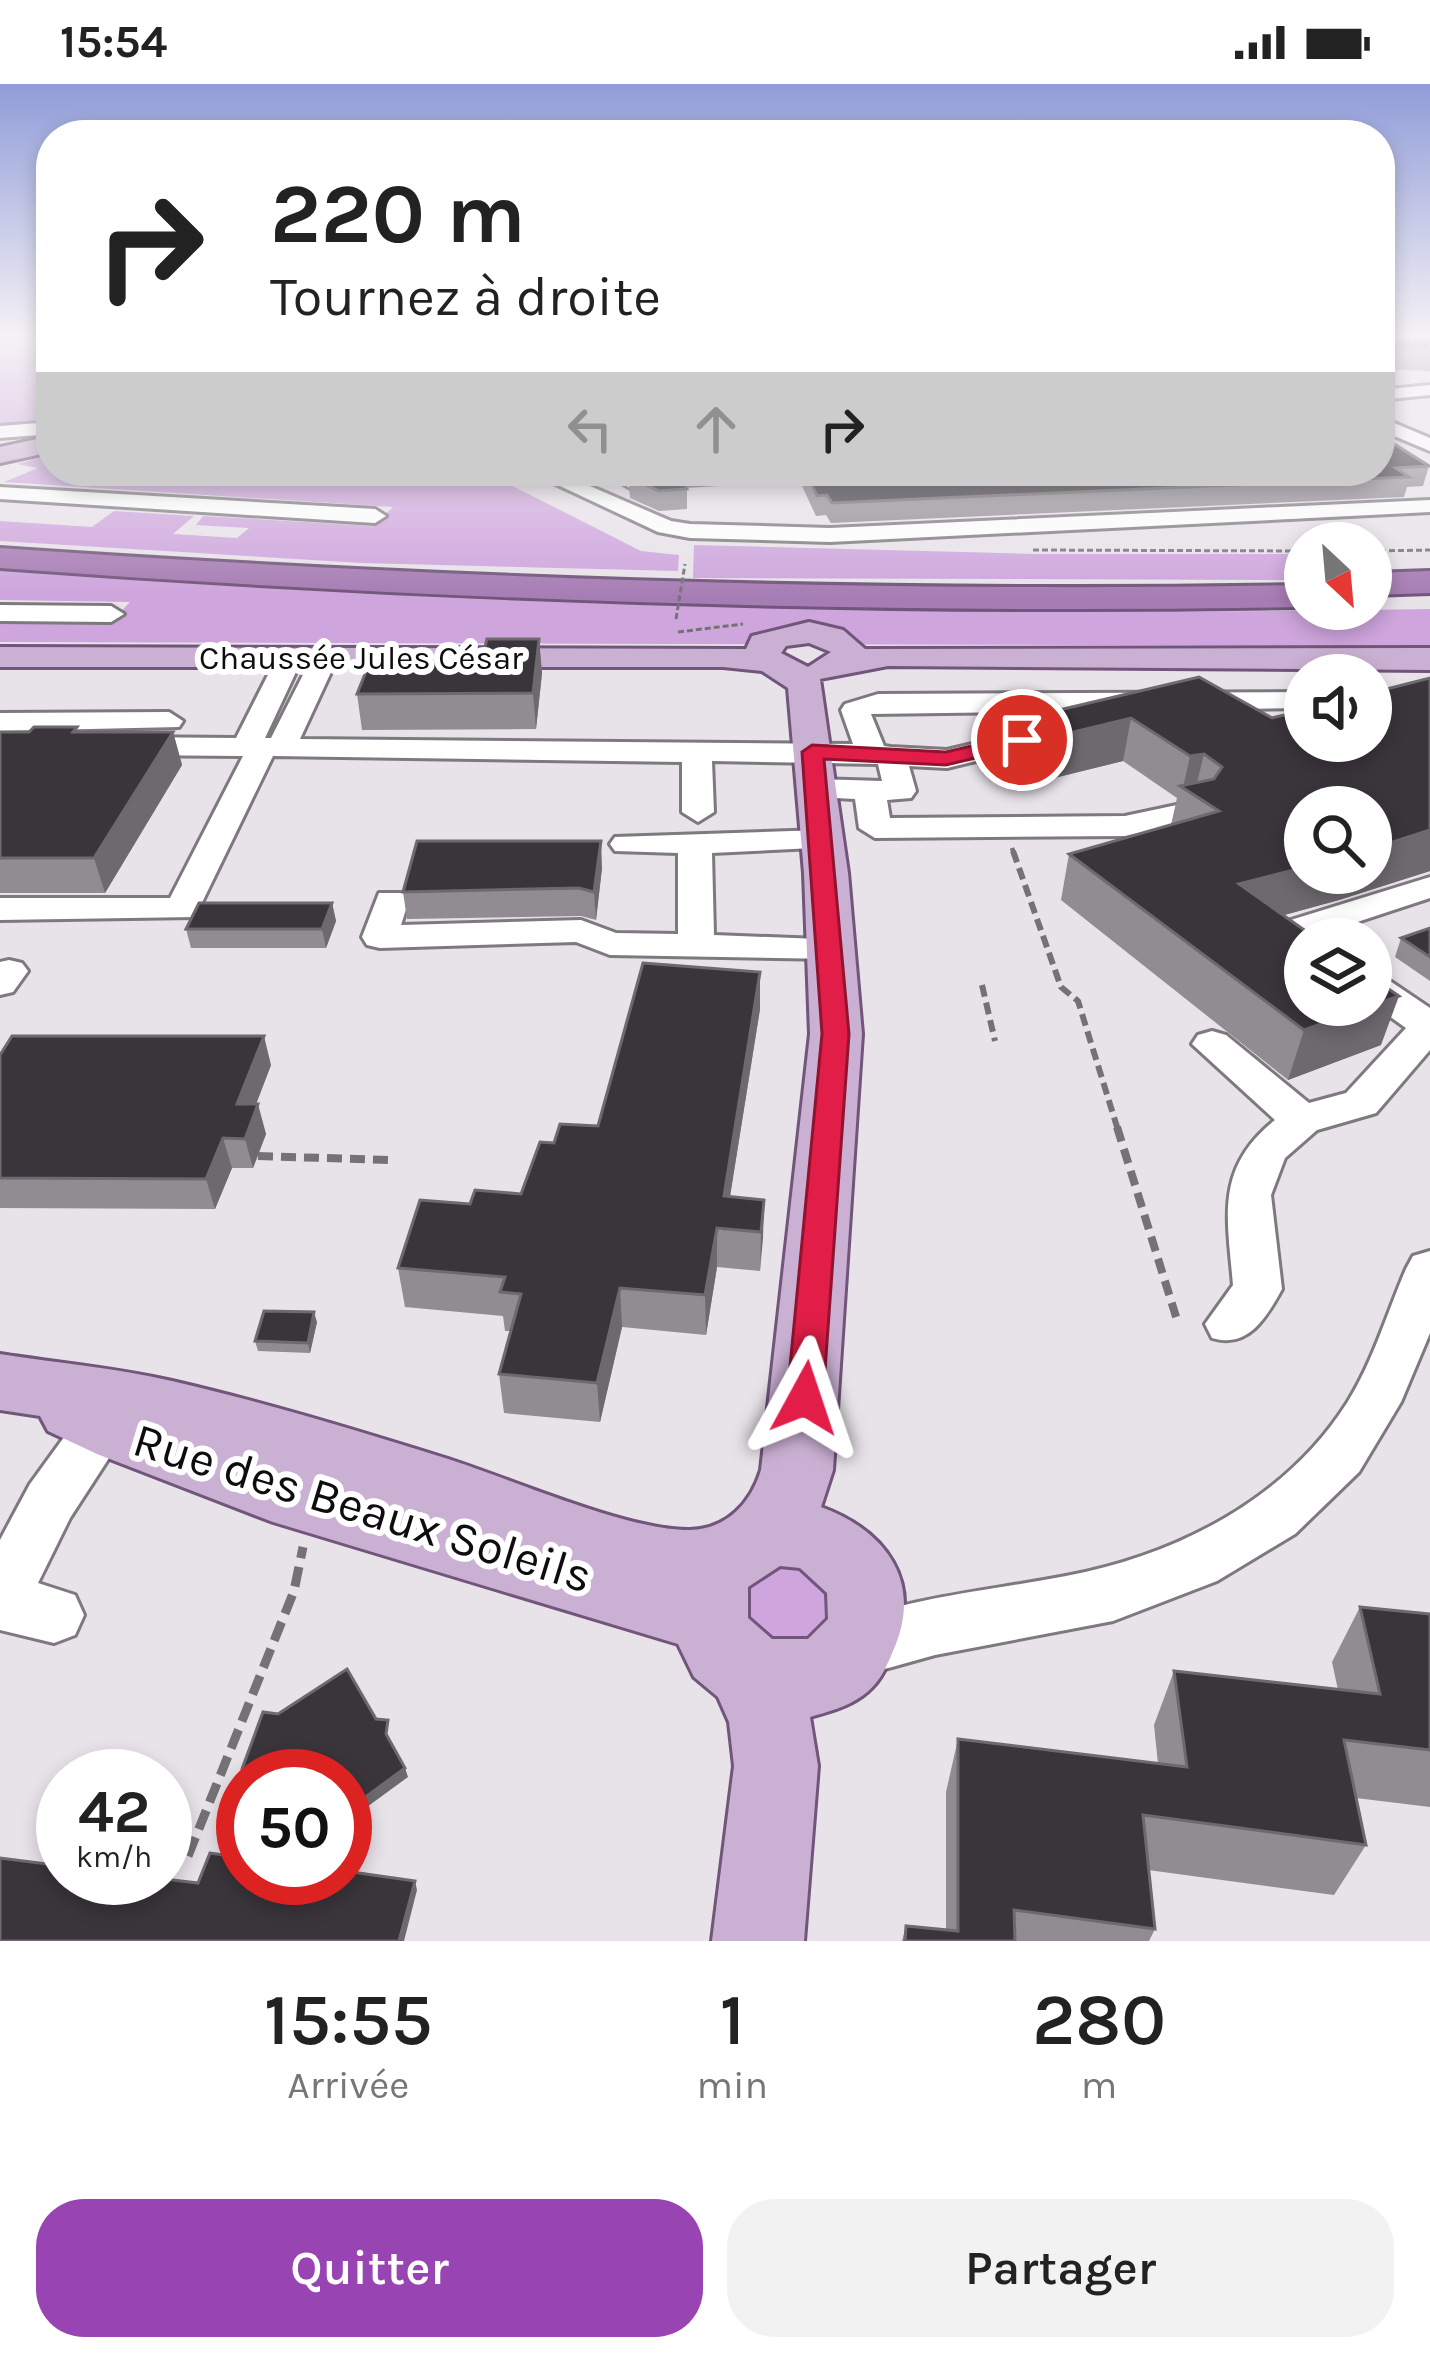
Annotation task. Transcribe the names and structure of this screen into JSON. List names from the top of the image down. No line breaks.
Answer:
{"streets":{"main road":["Chaussée Jules César","Rue des Beaux Soleils"]},"north":"bottom right","page":{"status":"15:54","turn":["220 m","Tournez à droite"],"speed":"42 km/h","limit":"50","eta":["15:55","Arrivée","1","min","280","m"],"buttons":["Quitter","Partager"]}}
